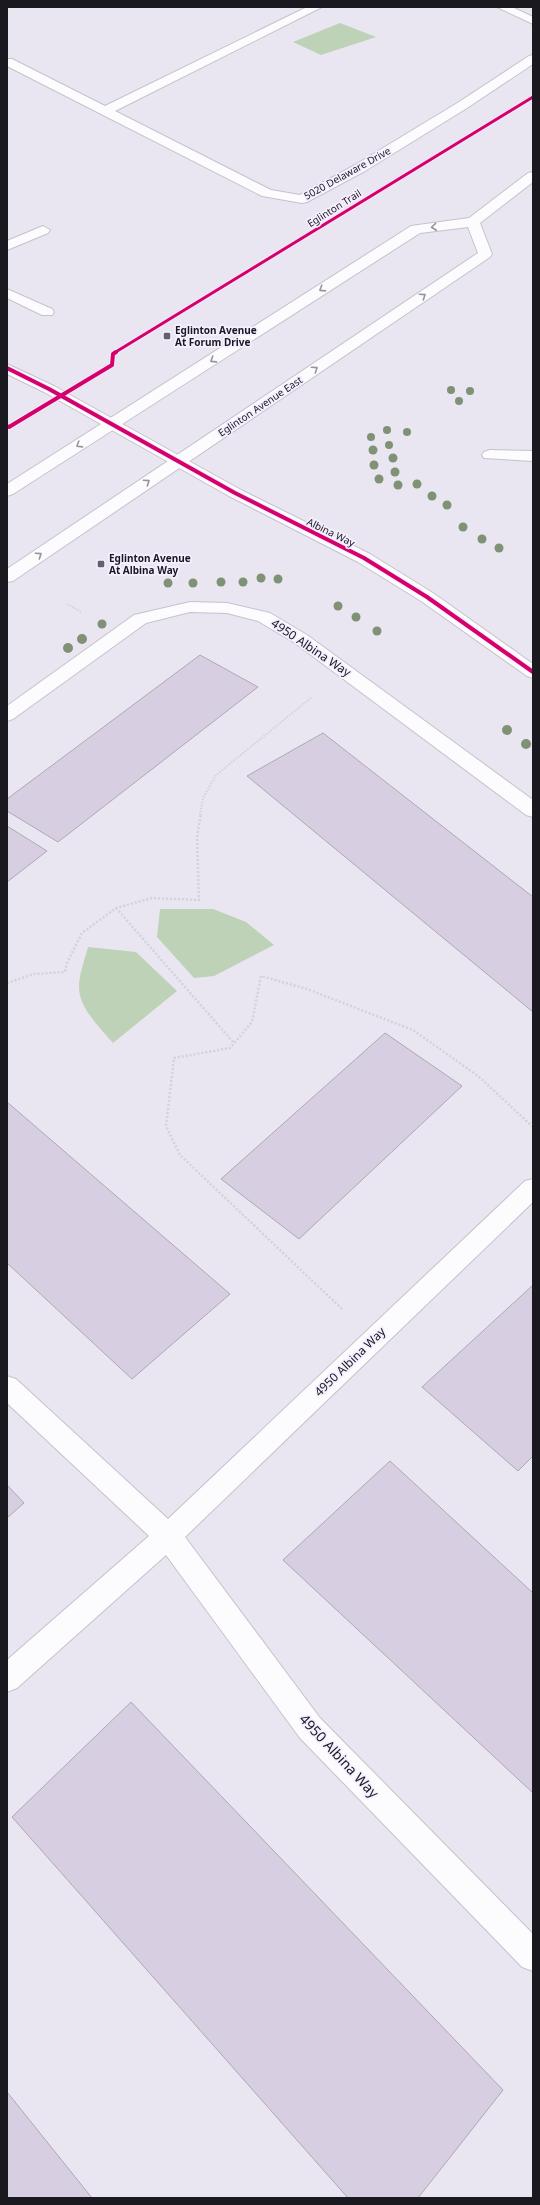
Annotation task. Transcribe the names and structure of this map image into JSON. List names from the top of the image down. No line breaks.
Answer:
{"streets":{"main road":["5020 Delaware Drive","Eglinton Avenue East","Albina Way","4950 Albina Way"],"cycle path":["Eglinton Trail"]},"crossings":[["Eglinton Avenue East","Albina Way"]],"places":{"transit":["Eglinton Avenue At Forum Drive","Eglinton Avenue At Albina Way"]}}
